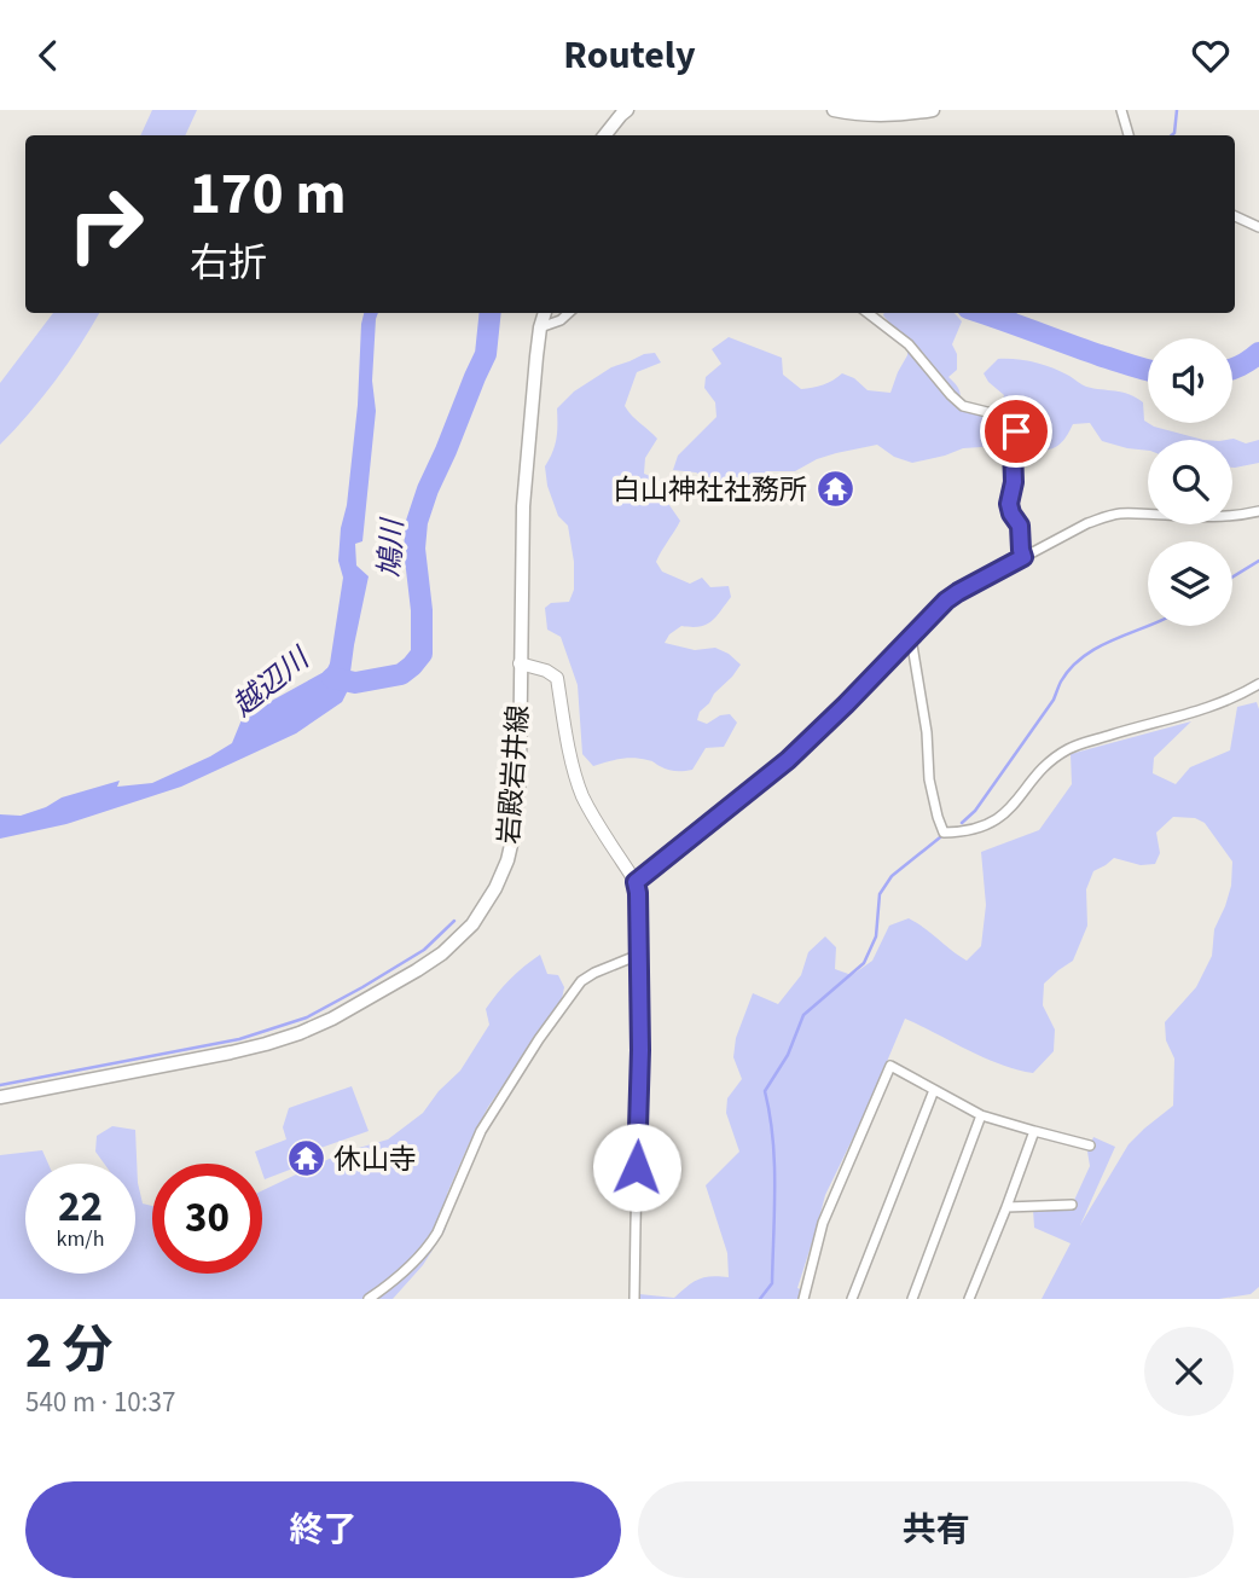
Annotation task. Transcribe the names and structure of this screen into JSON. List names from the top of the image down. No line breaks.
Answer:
{"streets":{"main road":["岩殿岩井線"]},"water":["鳩川","越辺川"],"places":{"temple":["白山神社社務所","休山寺"]},"page":{"header":"Routely","turn":["170 m","右折"],"speed":"22 km/h","limit":"30","heading":["2 分","540 m · 10:37"],"buttons":["終了","共有"]}}
